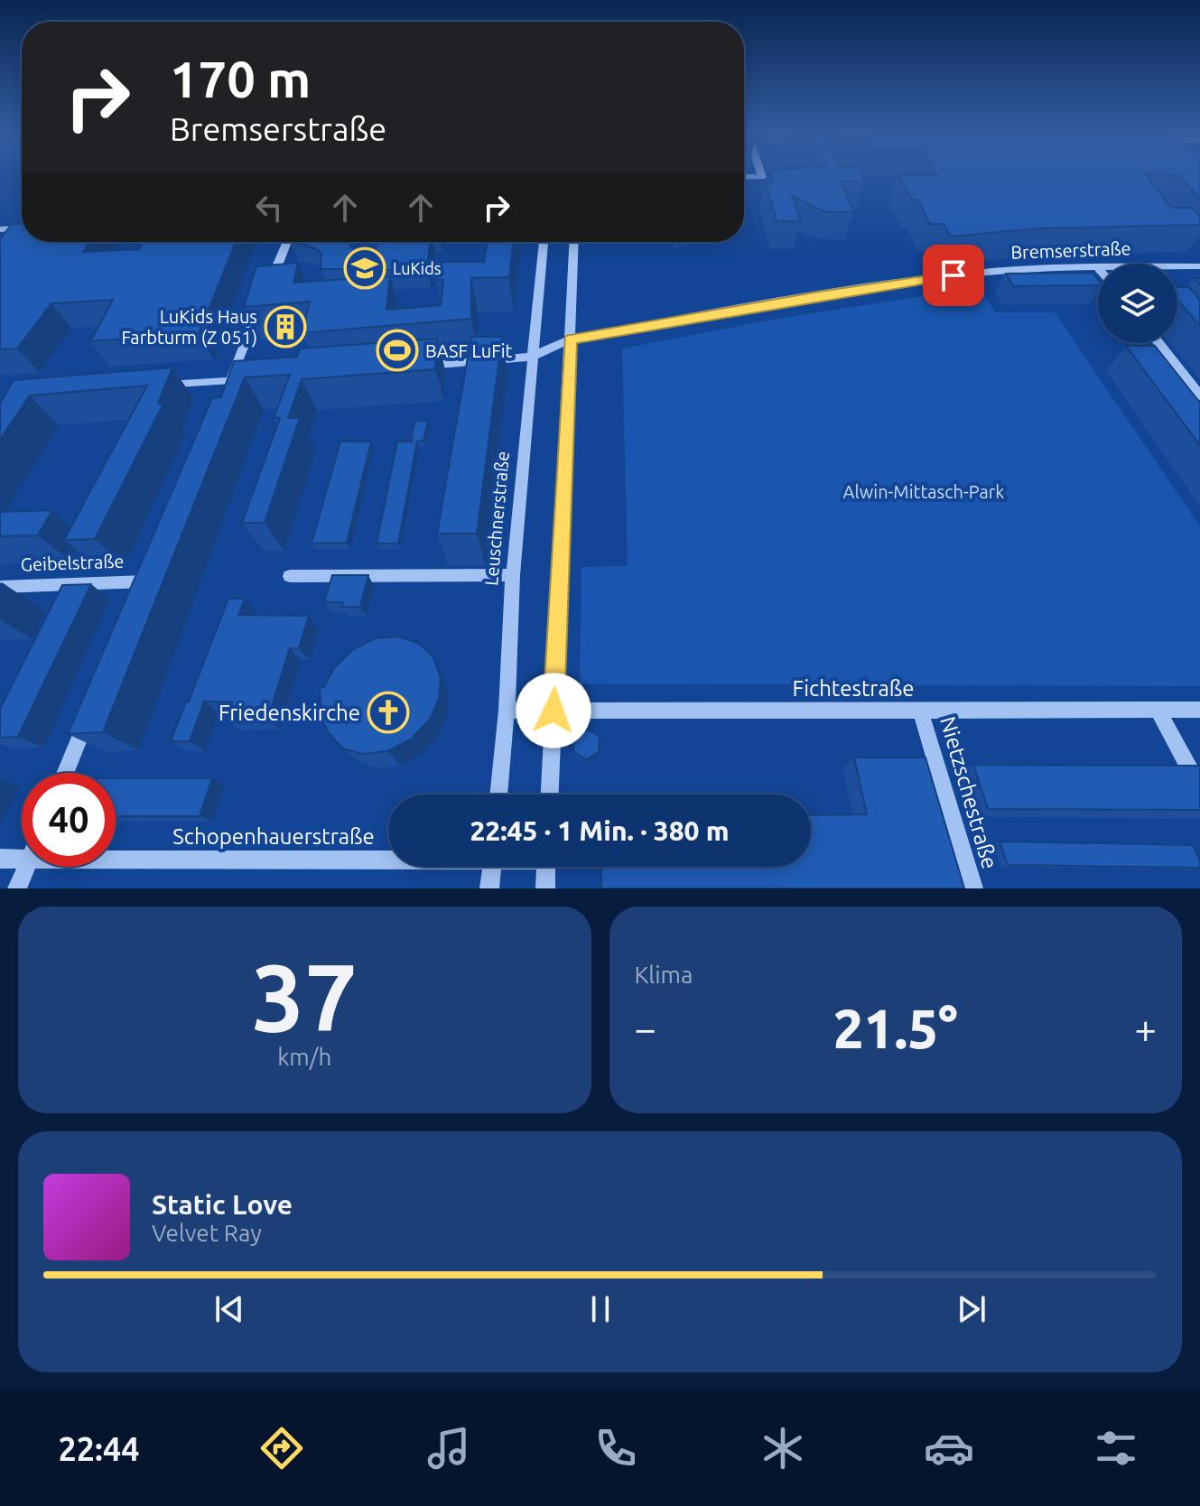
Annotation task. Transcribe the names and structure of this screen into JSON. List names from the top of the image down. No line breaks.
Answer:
{"streets":{"street":["Bremserstraße","Leuschnerstraße","Geibelstraße","Fichtestraße","Nietzschestraße","Schopenhauerstraße"]},"crossings":[["Bremserstraße","Leuschnerstraße"],["Leuschnerstraße","Fichtestraße"],["Fichtestraße","Nietzschestraße"]],"parks":["Alwin-Mittasch-Park"],"places":{"school or university":["LuKids"],"building":["LuKids Haus Farbturm (Z 051)"],"sports":["BASF LuFit"],"church":["Friedenskirche"]},"page":{"turn":["170 m","Bremserstraße"],"limit":"40","trip":"22:45 · 1 Min. · 380 m","tile":[["37","km/h"],"Klima"],"heat":["−","21.5°","+"],"song":["Static Love","Velvet Ray"],"tabs":"22:44"}}
